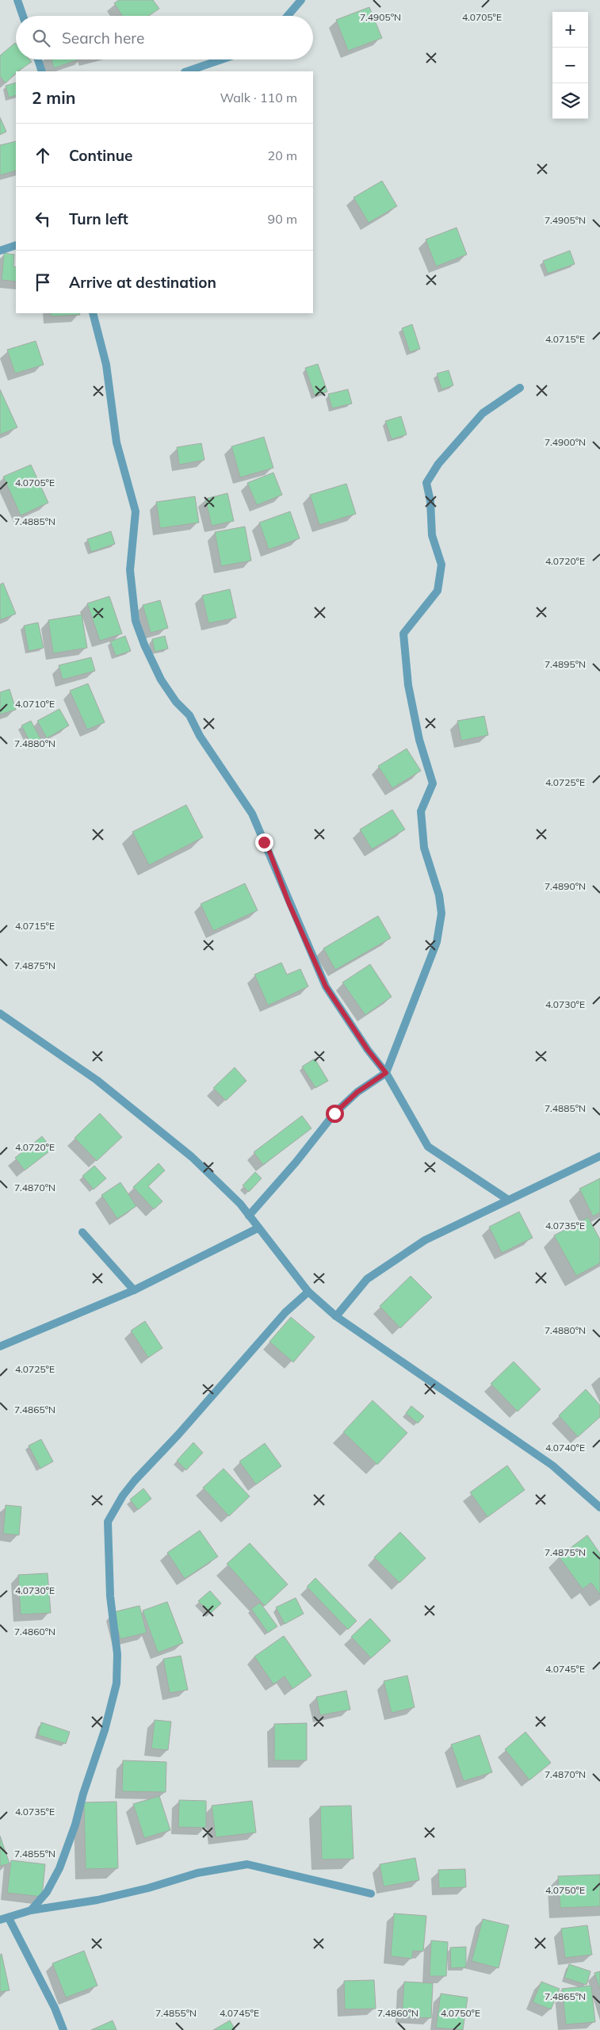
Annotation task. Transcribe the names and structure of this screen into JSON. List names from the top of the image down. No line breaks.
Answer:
{"page":{"map_buttons":["+","−"],"search":"Search here","heading":["2 min","Walk · 110 m"],"list":[["Continue","20 m"],["Turn left","90 m"],"Arrive at destination"]},"coordinates":["7.4905°N","4.0705°E","4.0715°E","7.4900°N","7.4885°N","4.0720°E","7.4895°N","4.0710°E","7.4880°N","4.0725°E","7.4890°N","7.4875°N","4.0730°E","7.4870°N","4.0735°E","7.4865°N","4.0740°E","7.4860°N","4.0745°E","7.4855°N","4.0750°E"]}
